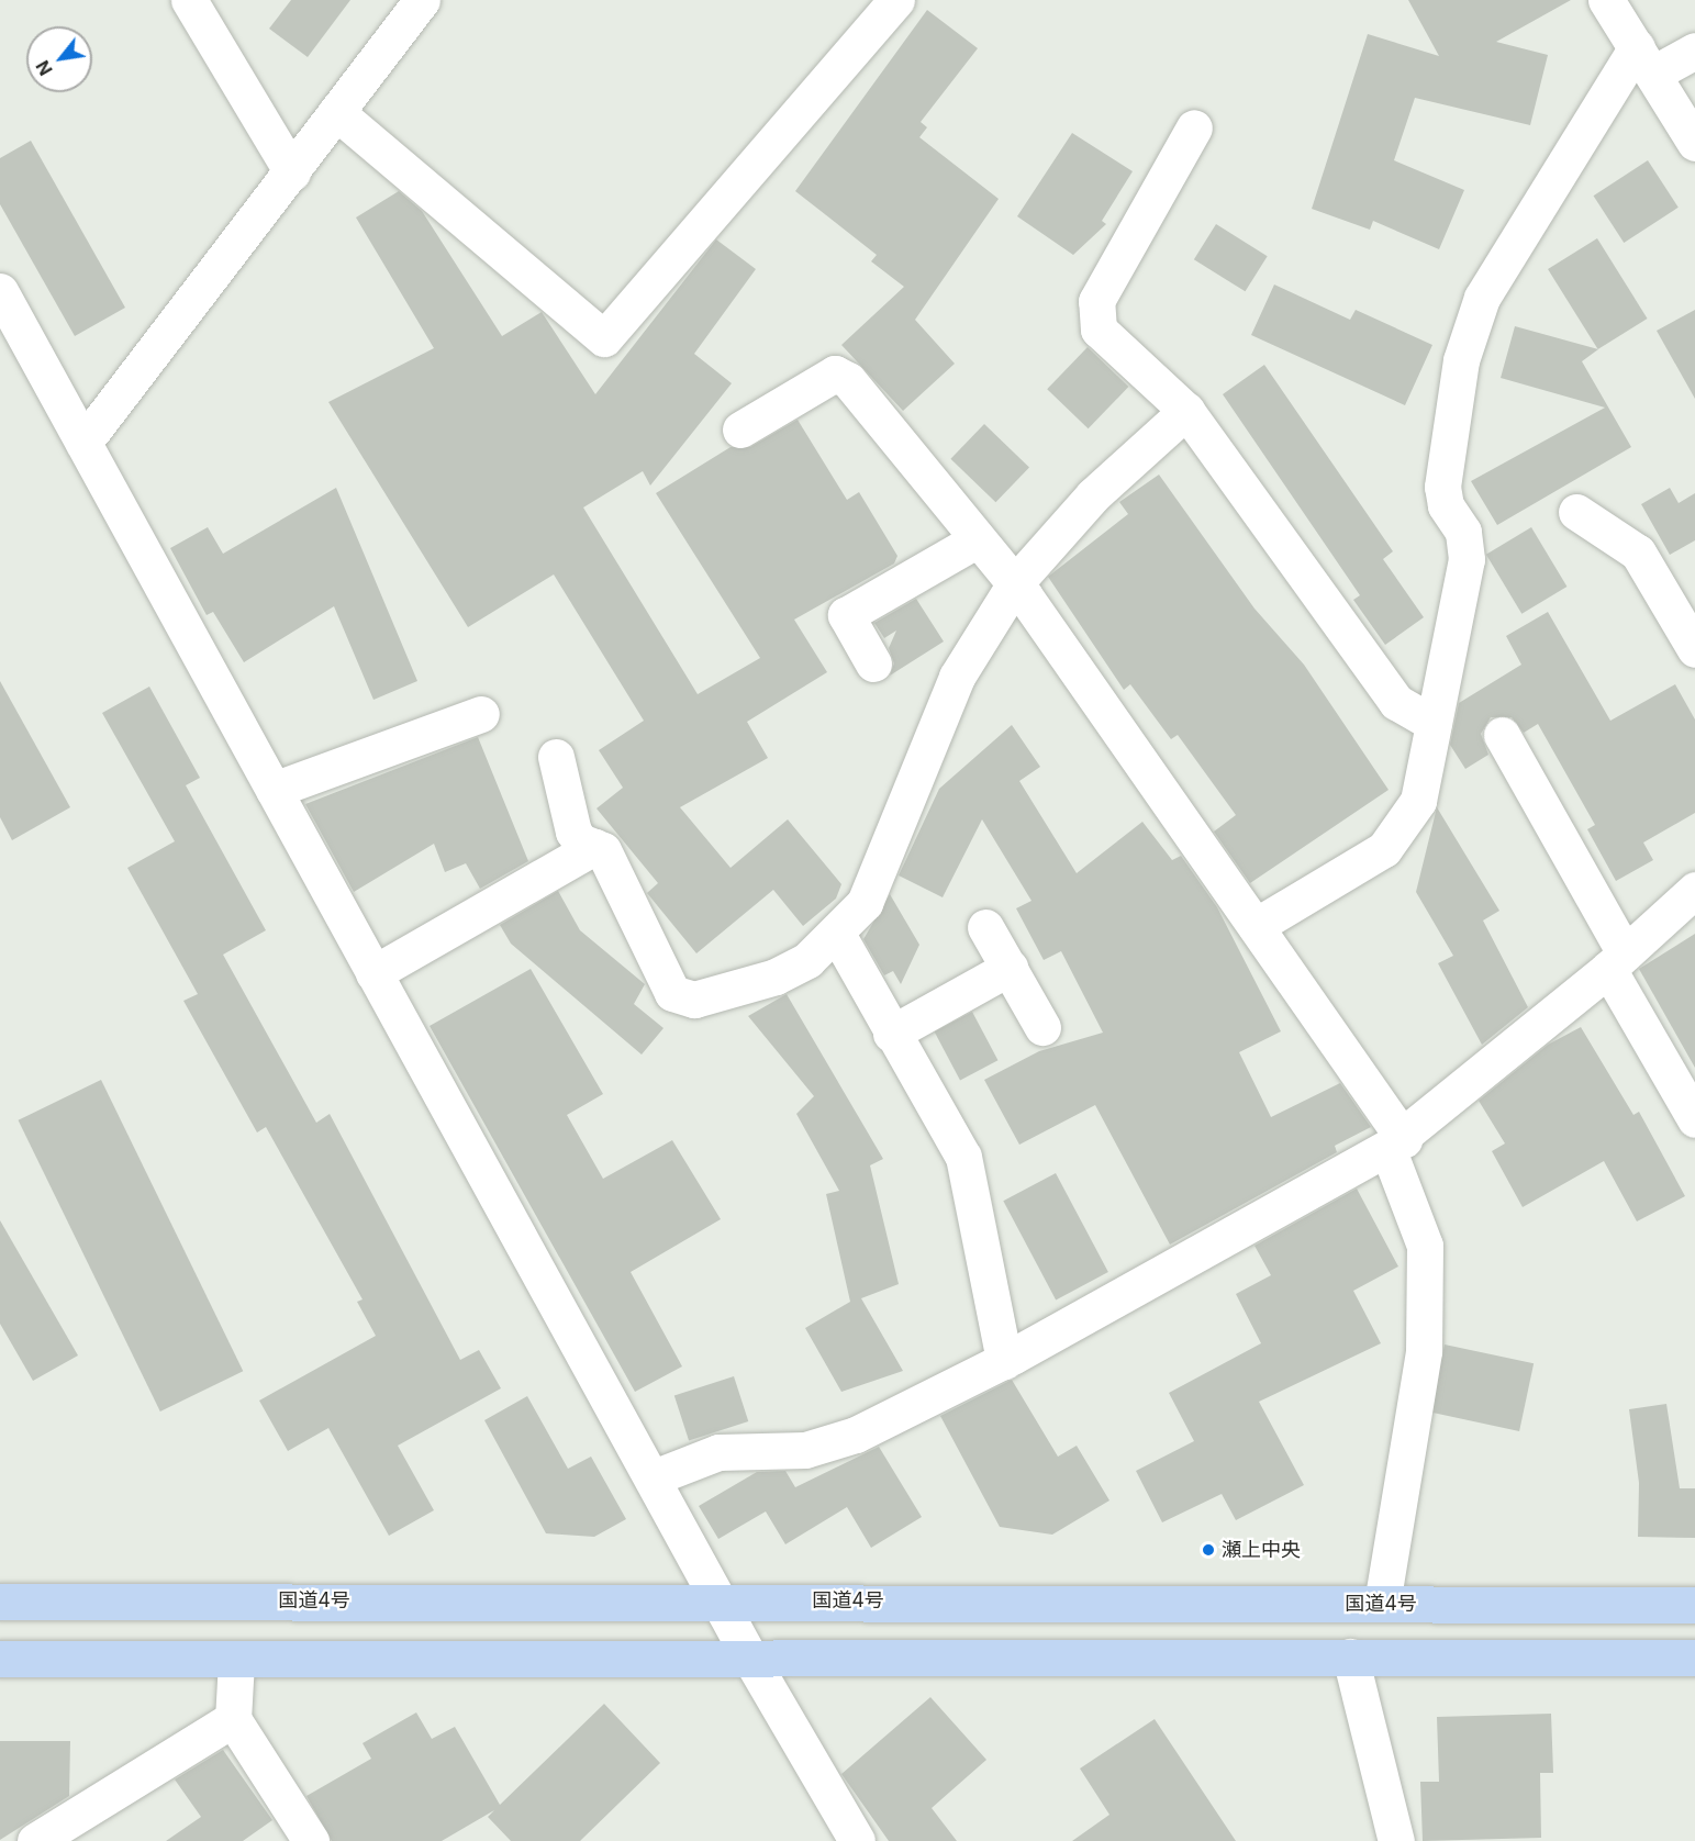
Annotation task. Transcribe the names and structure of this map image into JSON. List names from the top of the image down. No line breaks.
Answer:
{"streets":{"highway":["国道4号"]},"places":["瀬上中央"],"north":"bottom left"}
